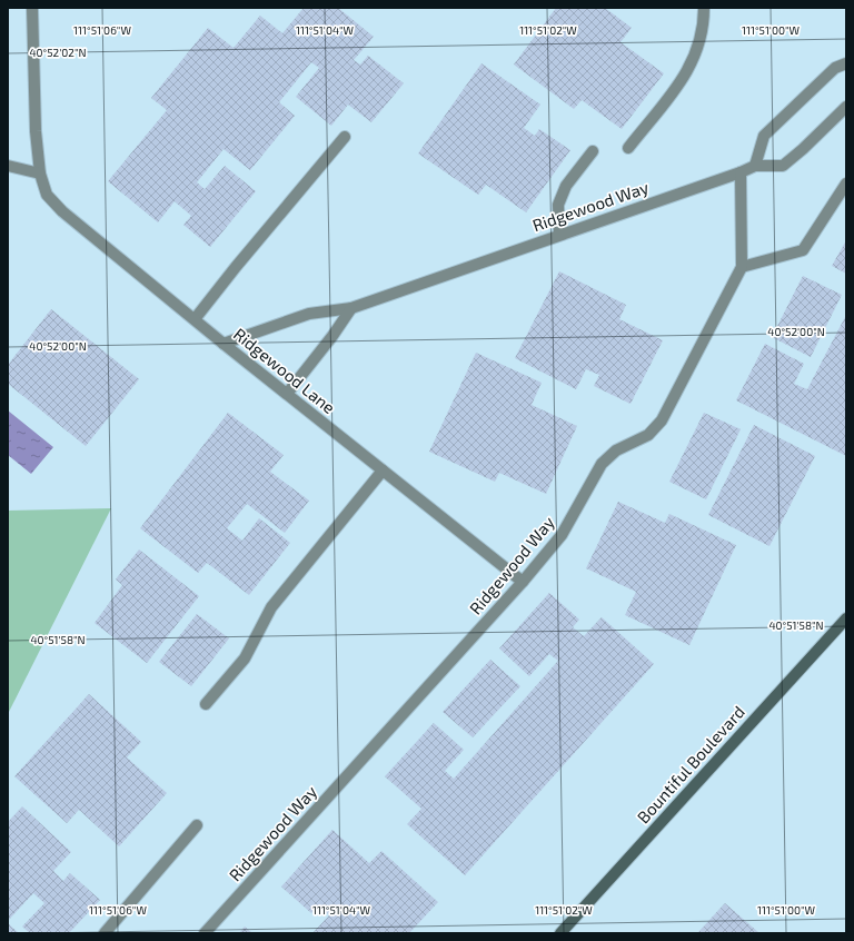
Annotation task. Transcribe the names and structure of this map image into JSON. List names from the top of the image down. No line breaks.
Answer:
{"streets":{"main road":["Bountiful Boulevard"],"street":["Ridgewood Way","Ridgewood Lane"]},"crossings":[["Ridgewood Way","Ridgewood Lane"]],"coordinates":["111°51'06\"W","111°51'04\"W","111°51'02\"W","111°51'00\"W","40°52'02\"N","40°52'00\"N","40°51'58\"N"]}
